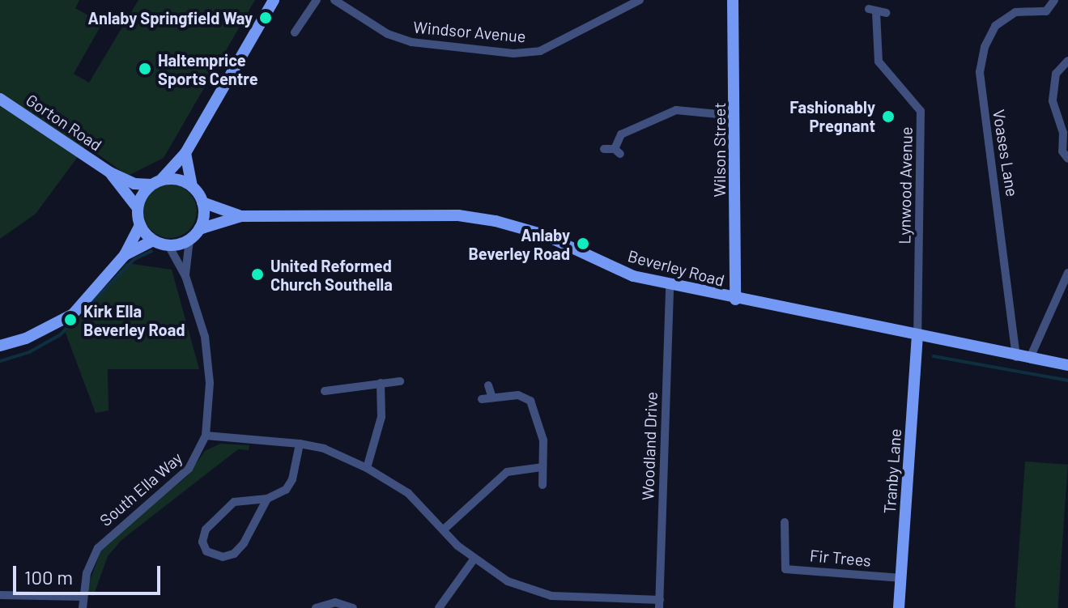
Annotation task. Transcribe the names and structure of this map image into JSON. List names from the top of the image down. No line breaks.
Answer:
{"streets":{"main road":["Gorton Road","Wilson Street","Beverley Road","Tranby Lane"],"street":["Windsor Avenue","Voases Lane","Lynwood Avenue","Woodland Drive","South Ella Way","Fir Trees"]},"crossings":[["Gorton Road","Beverley Road"],["Gorton Road","South Ella Way"],["Wilson Street","Beverley Road"],["Voases Lane","Beverley Road"],["Lynwood Avenue","Beverley Road"],["Lynwood Avenue","Tranby Lane"],["Beverley Road","Woodland Drive"],["Beverley Road","Tranby Lane"],["Beverley Road","South Ella Way"],["Tranby Lane","Fir Trees"]],"places":["Anlaby Springfield Way","Haltemprice Sports Centre","Fashionably Pregnant","Anlaby Beverley Road","United Reformed Church Southella","Kirk Ella Beverley Road"],"scale_bar":"100 m"}
